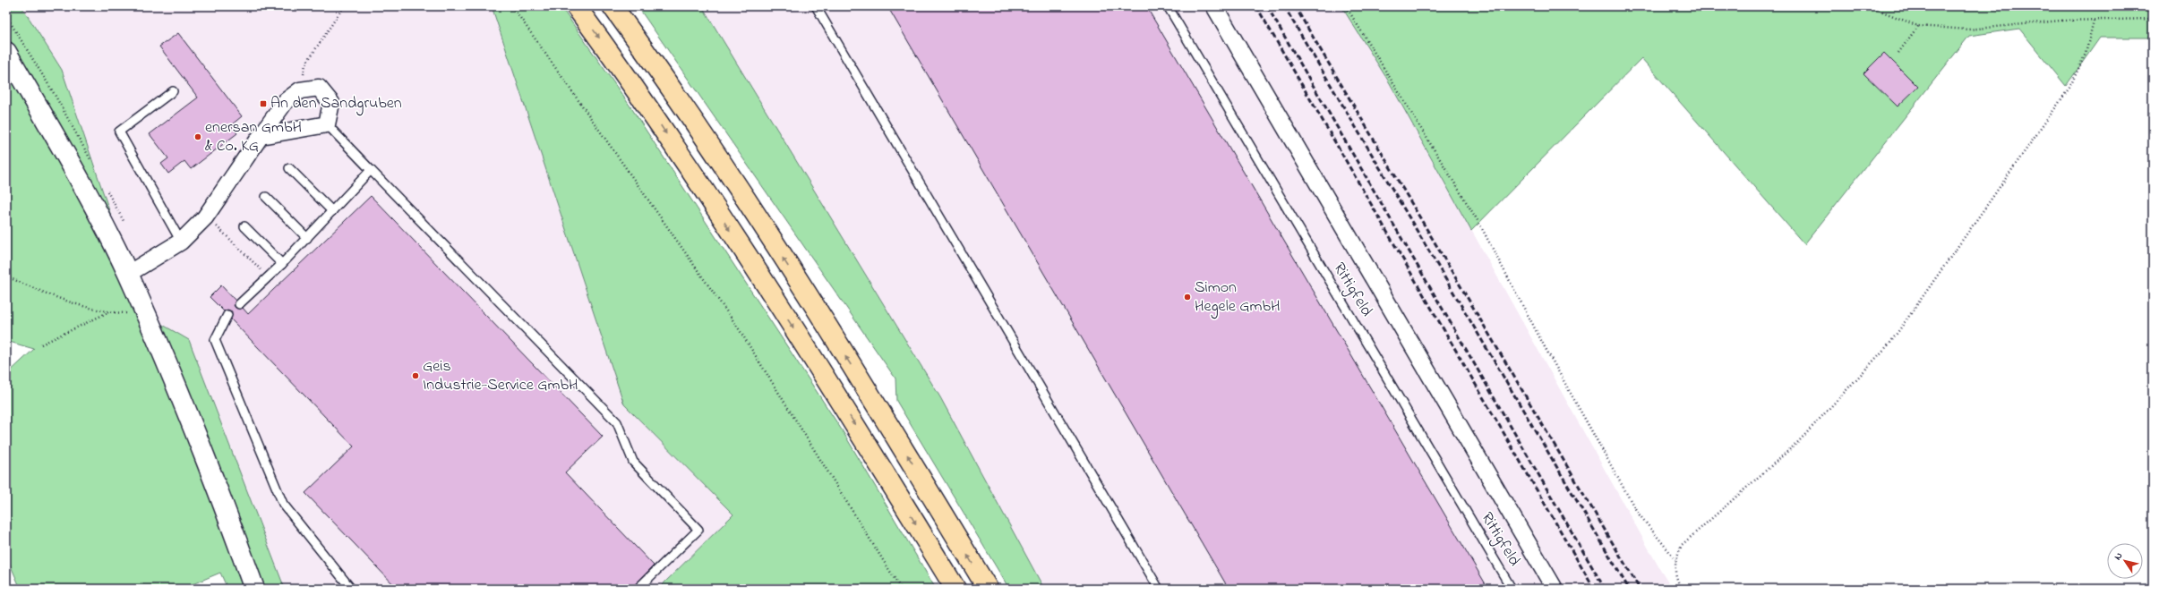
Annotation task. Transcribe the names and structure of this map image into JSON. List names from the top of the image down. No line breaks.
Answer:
{"streets":{"lane":["Rittigfeld"]},"places":{"transit":["An den Sandgruben"],"other":["enersan GmbH & Co. KG","Simon Hegele GmbH","Geis Industrie-Service GmbH"]},"north":"top left"}
